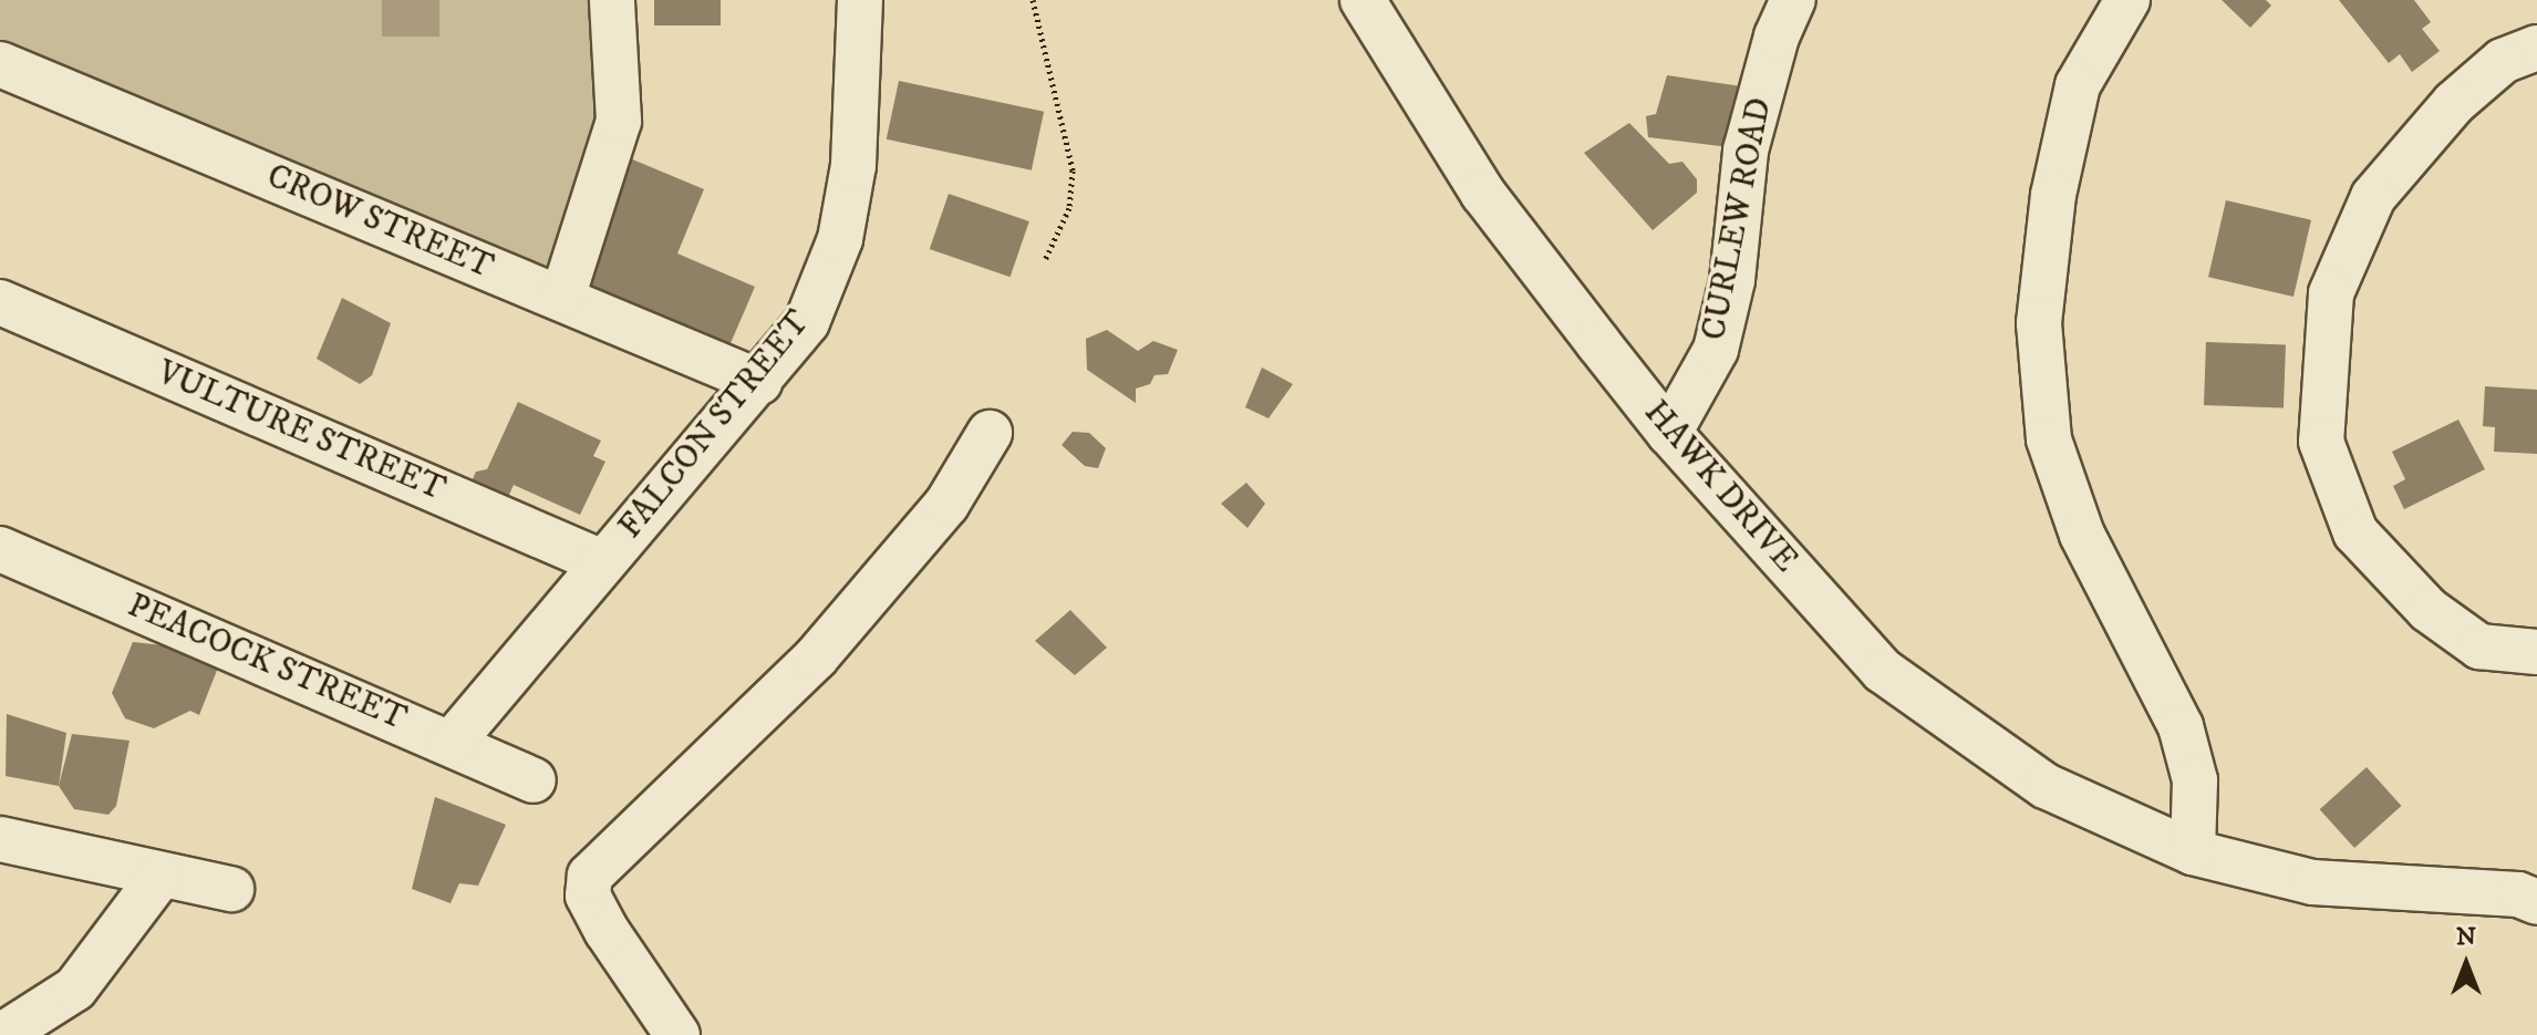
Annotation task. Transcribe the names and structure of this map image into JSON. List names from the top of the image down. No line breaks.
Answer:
{"streets":{"street":["CURLEW ROAD","CROW STREET","FALCON STREET","VULTURE STREET","HAWK DRIVE","PEACOCK STREET"]},"crossings":[["CURLEW ROAD","HAWK DRIVE"],["CROW STREET","FALCON STREET"],["FALCON STREET","VULTURE STREET"],["FALCON STREET","PEACOCK STREET"]],"north":"top"}
